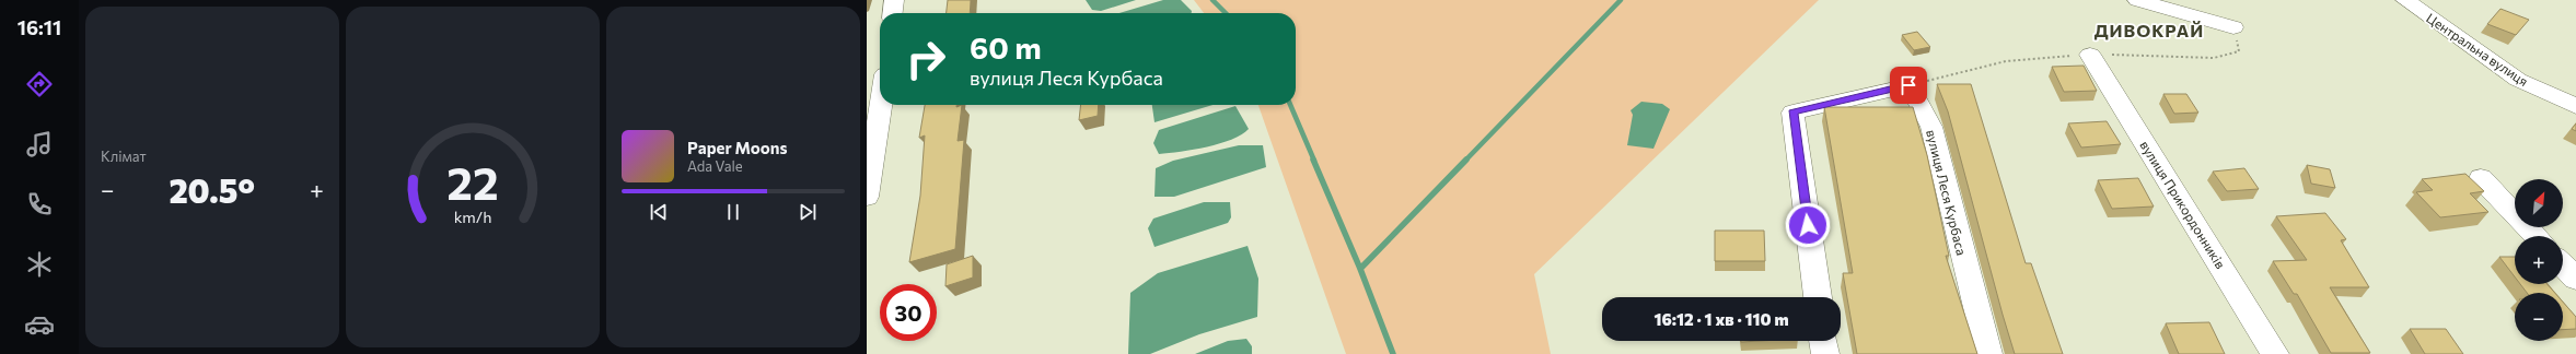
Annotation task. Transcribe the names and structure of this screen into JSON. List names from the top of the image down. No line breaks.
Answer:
{"streets":{"street":["Центральна вулиця","вулиця Леся Курбаса","вулиця Прикордонників"]},"districts":["ДИВОКРАЙ"],"north":"top right","page":{"tabs":"16:11","tile":"Клімат","turn":["60 m","вулиця Леся Курбаса"],"song":["Paper Moons","Ada Vale"],"heat":["−","20.5°","+"],"map_buttons":["+","−"],"limit":"30","trip":"16:12 · 1 хв · 110 m","gauge":["22","km/h"]}}
